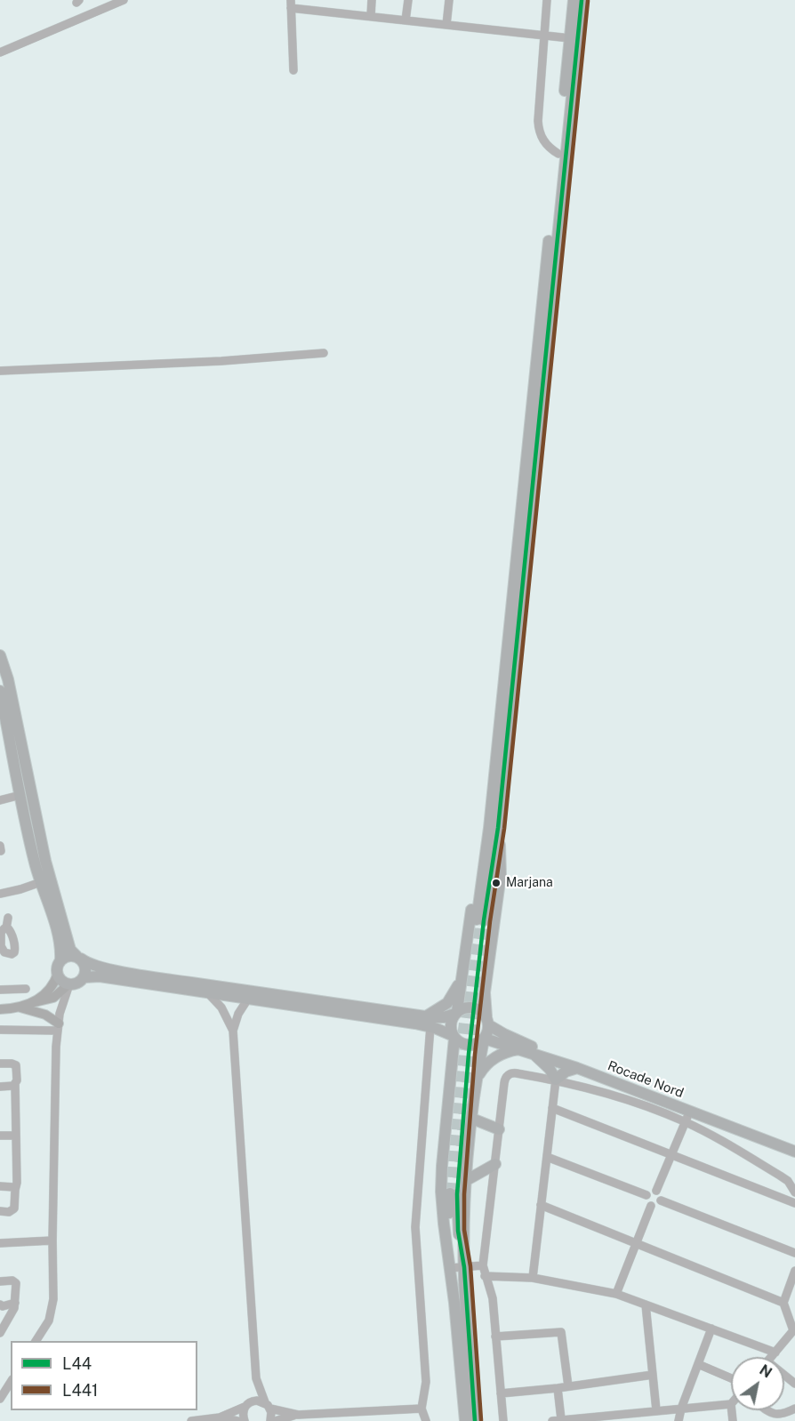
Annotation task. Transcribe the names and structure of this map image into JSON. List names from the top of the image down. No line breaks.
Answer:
{"streets":{"highway":["Rocade Nord"]},"places":["Marjana"],"lines":["transit line L44","transit line L441"],"legend":["L44","L441"],"north":"top right"}
